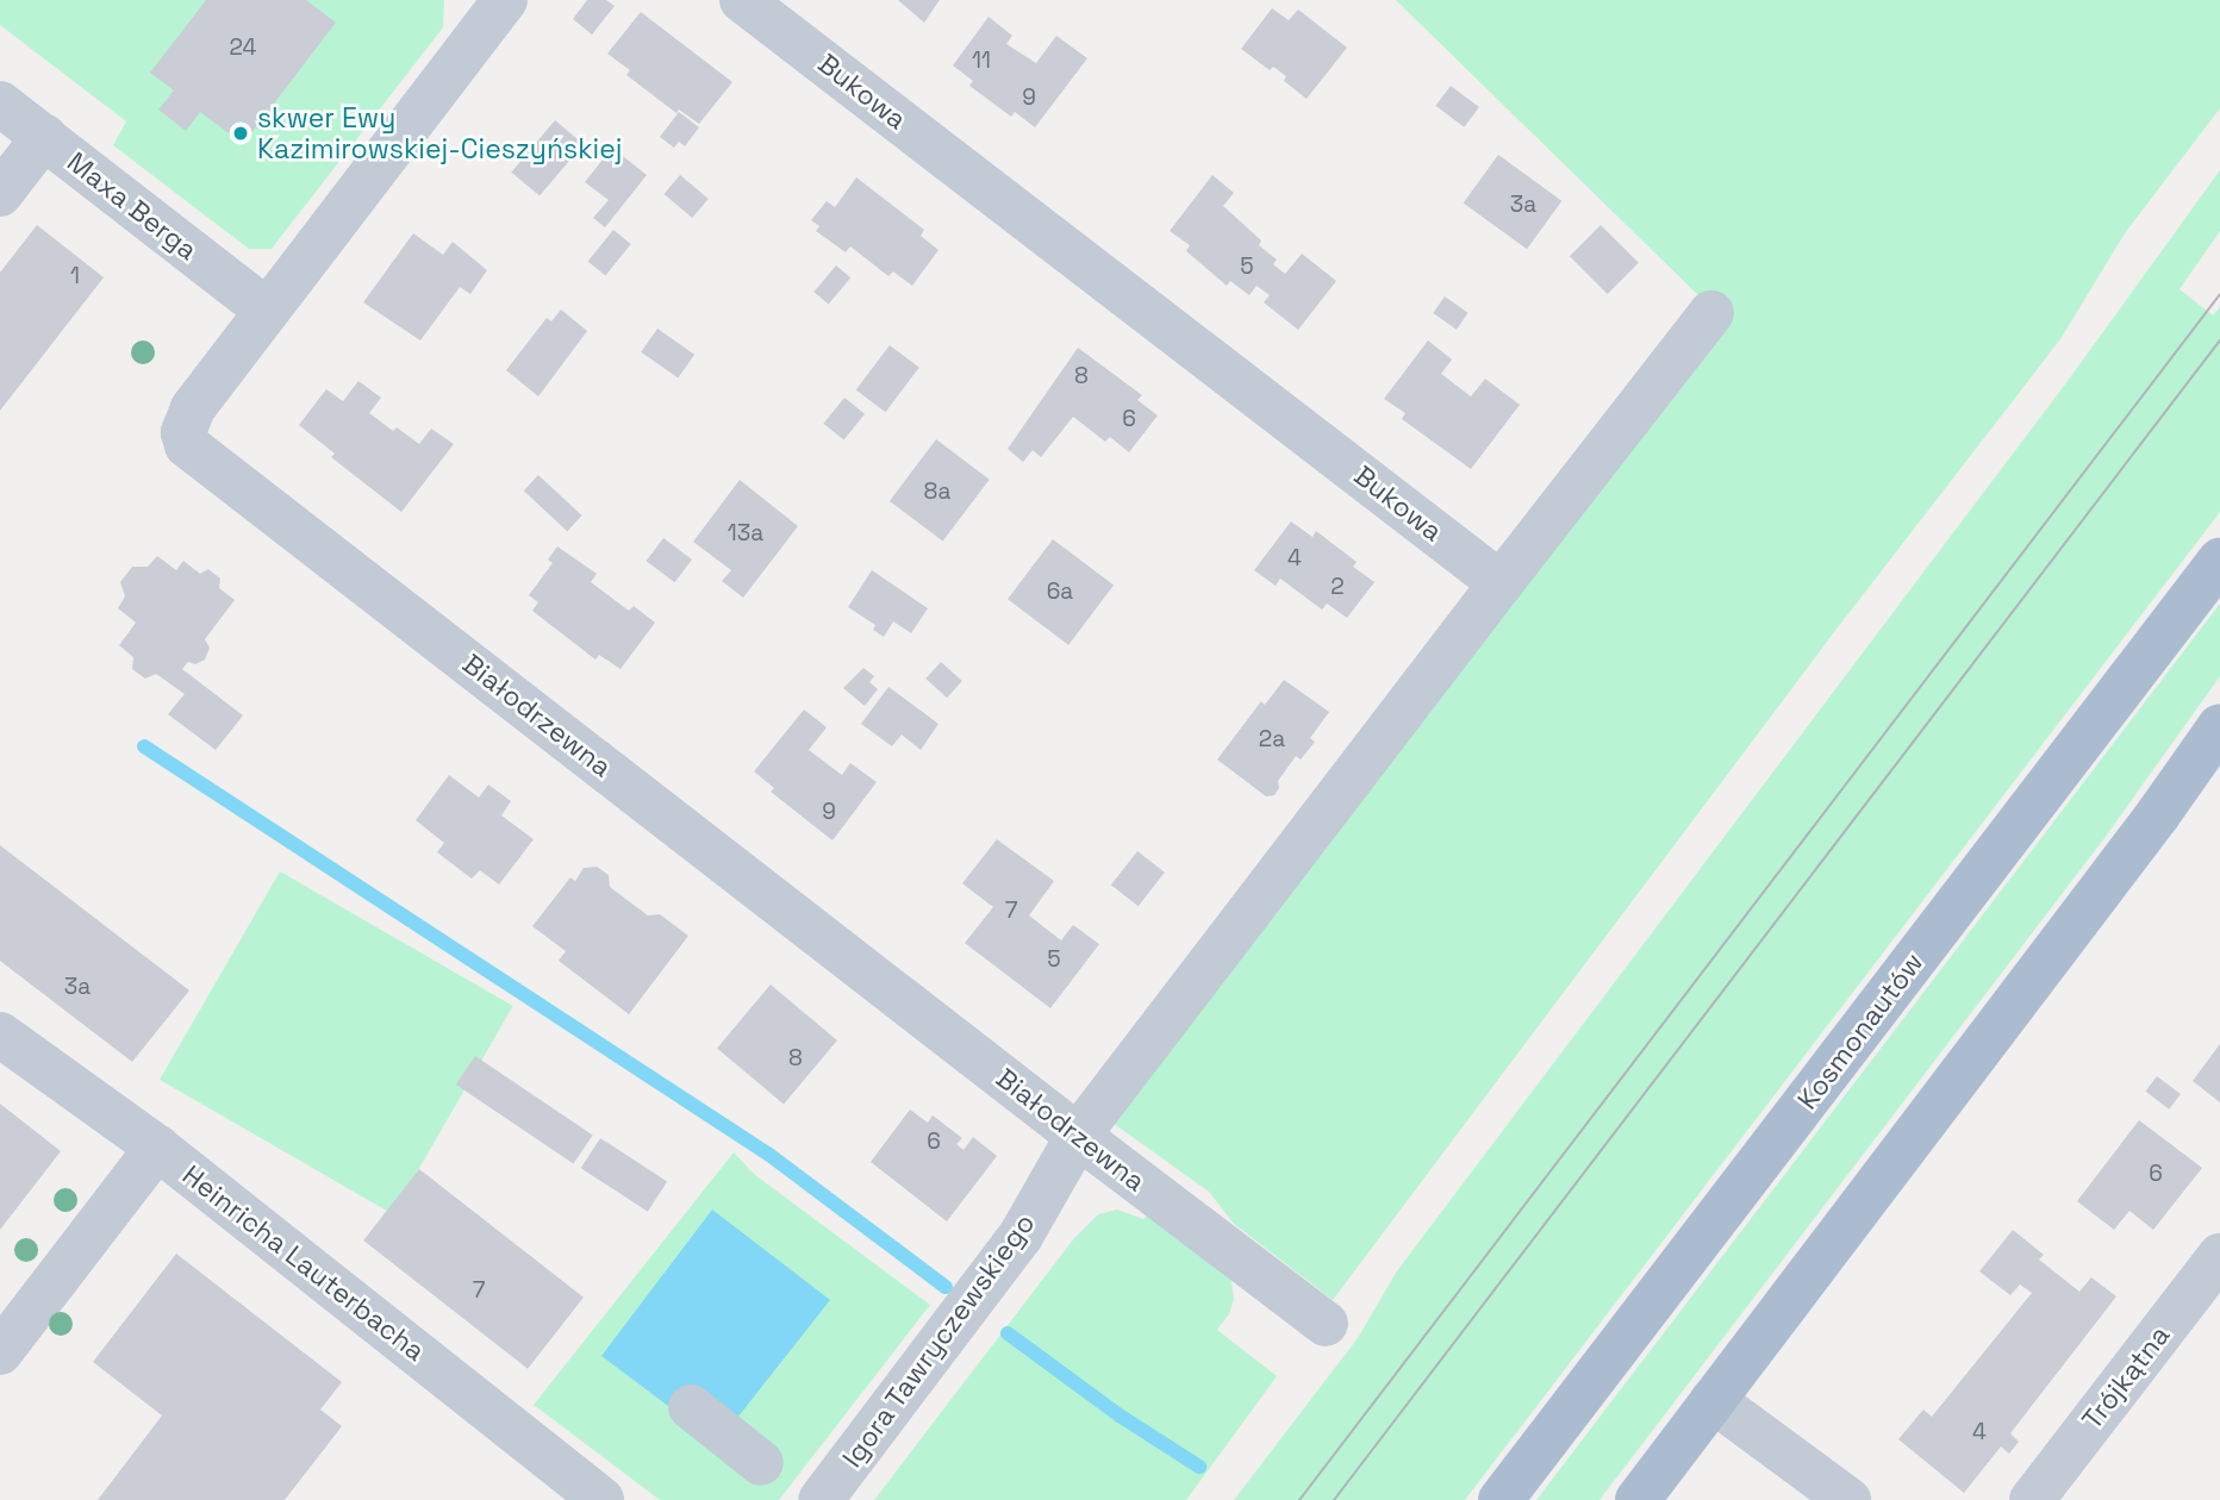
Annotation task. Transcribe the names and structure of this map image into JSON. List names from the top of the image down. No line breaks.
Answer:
{"streets":{"main road":["Kosmonautów"],"street":["Bukowa","Maxa Berga","Białodrzewna","Heinricha Lauterbacha","Igora Tawryczewskiego","Trójkątna"]},"crossings":[["Maxa Berga","Białodrzewna"],["Białodrzewna","Igora Tawryczewskiego"]],"places":["skwer Ewy Kazimirowskiej-Cieszyńskiej"],"house_numbers":["24","11","9","3a","5","1","8","6","8a","13a","4","2","6a","2a","9","7","5","3a","8","6","6","7","4"]}
